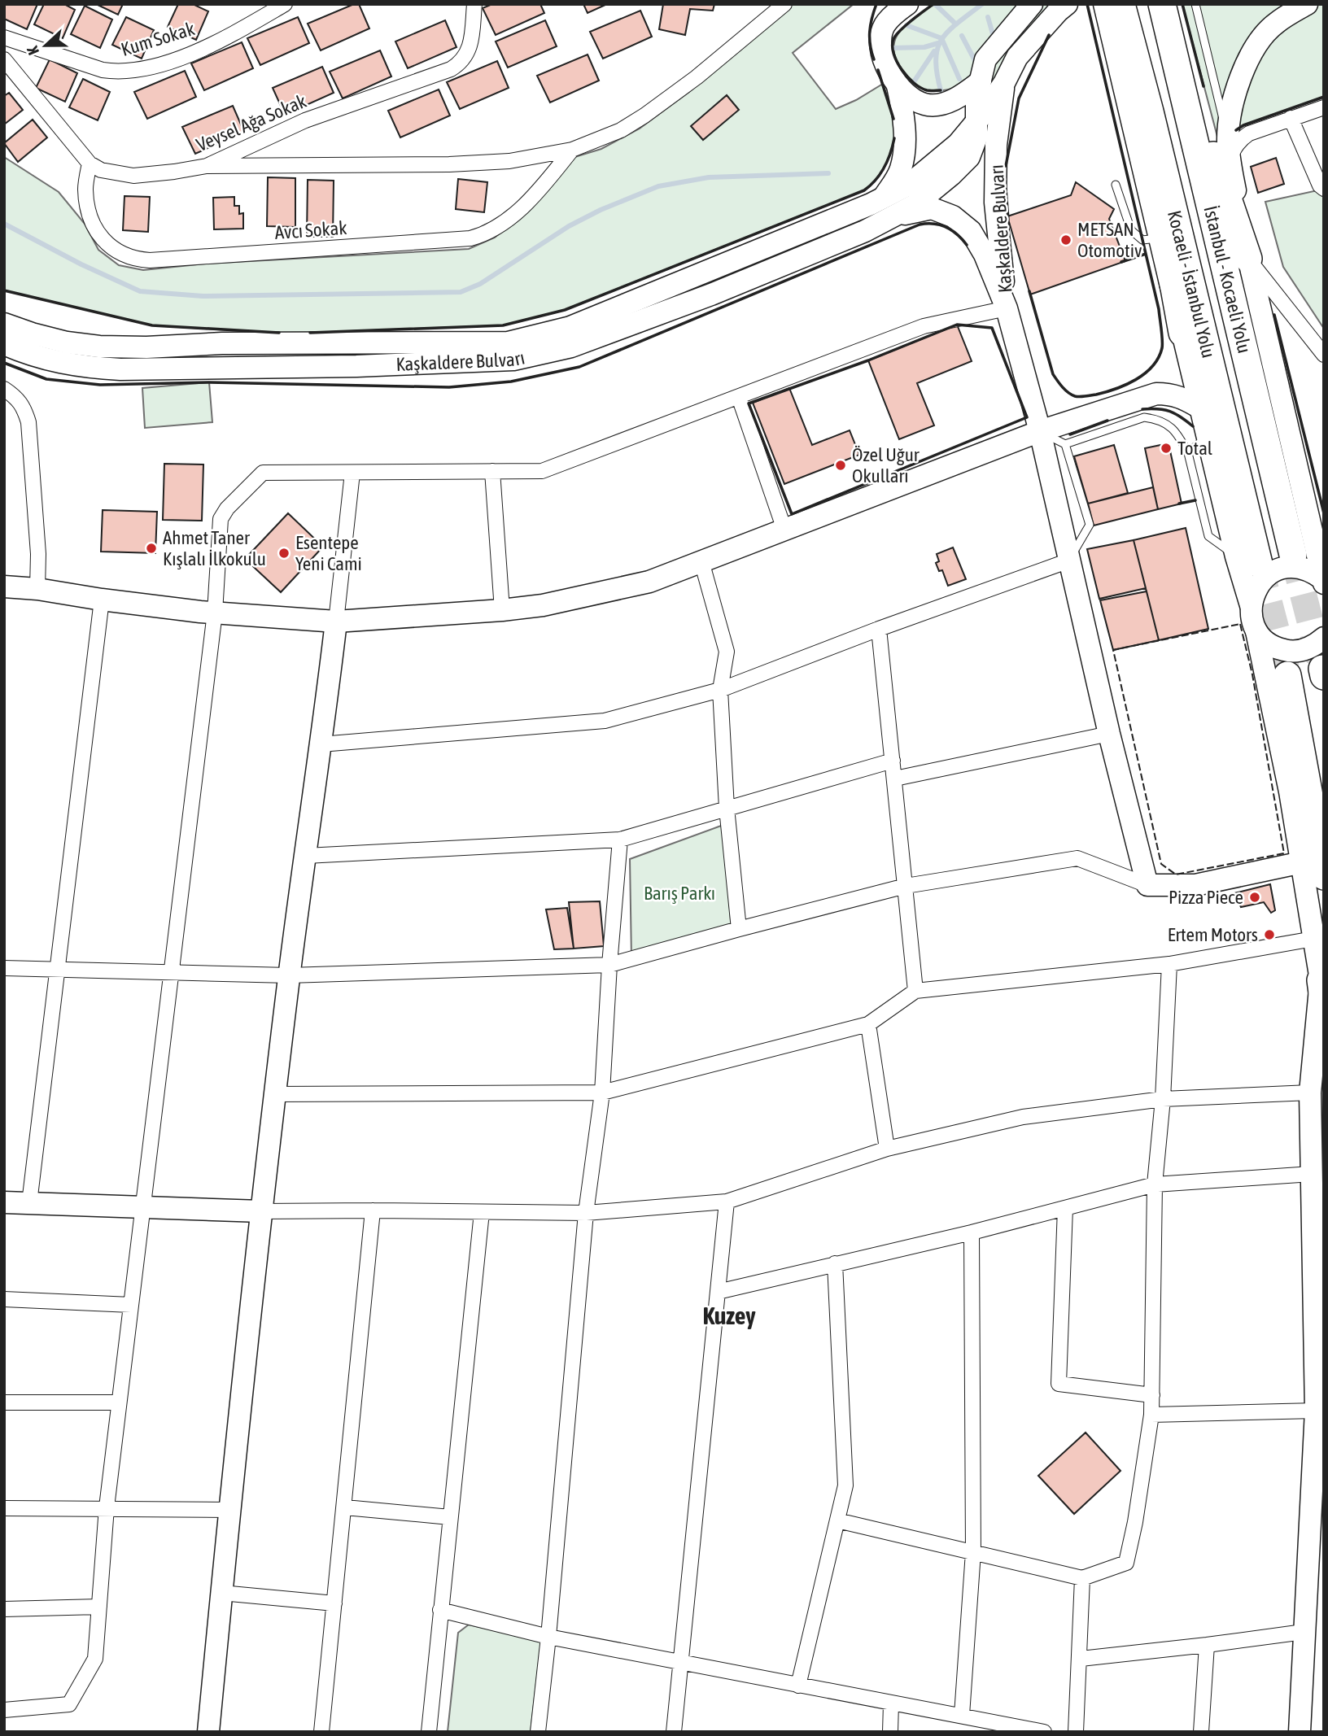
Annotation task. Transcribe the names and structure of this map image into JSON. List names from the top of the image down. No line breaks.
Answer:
{"streets":{"highway":["İstanbul - Kocaeli Yolu","Kocaeli - İstanbul Yolu"],"main road":["Kaşkaldere Bulvarı"],"street":["Kum Sokak","Veysel Ağa Sokak","Avcı Sokak"]},"crossings":[["Veysel Ağa Sokak","Avcı Sokak"]],"districts":["Kuzey"],"parks":["Barış Parkı"],"places":["METSAN Otomotiv","Total","Özel Uğur Okulları","Ahmet Taner Kışlalı İlkokulu","Esentepe Yeni Cami","Pizza Piece","Ertem Motors"],"north":"left"}
